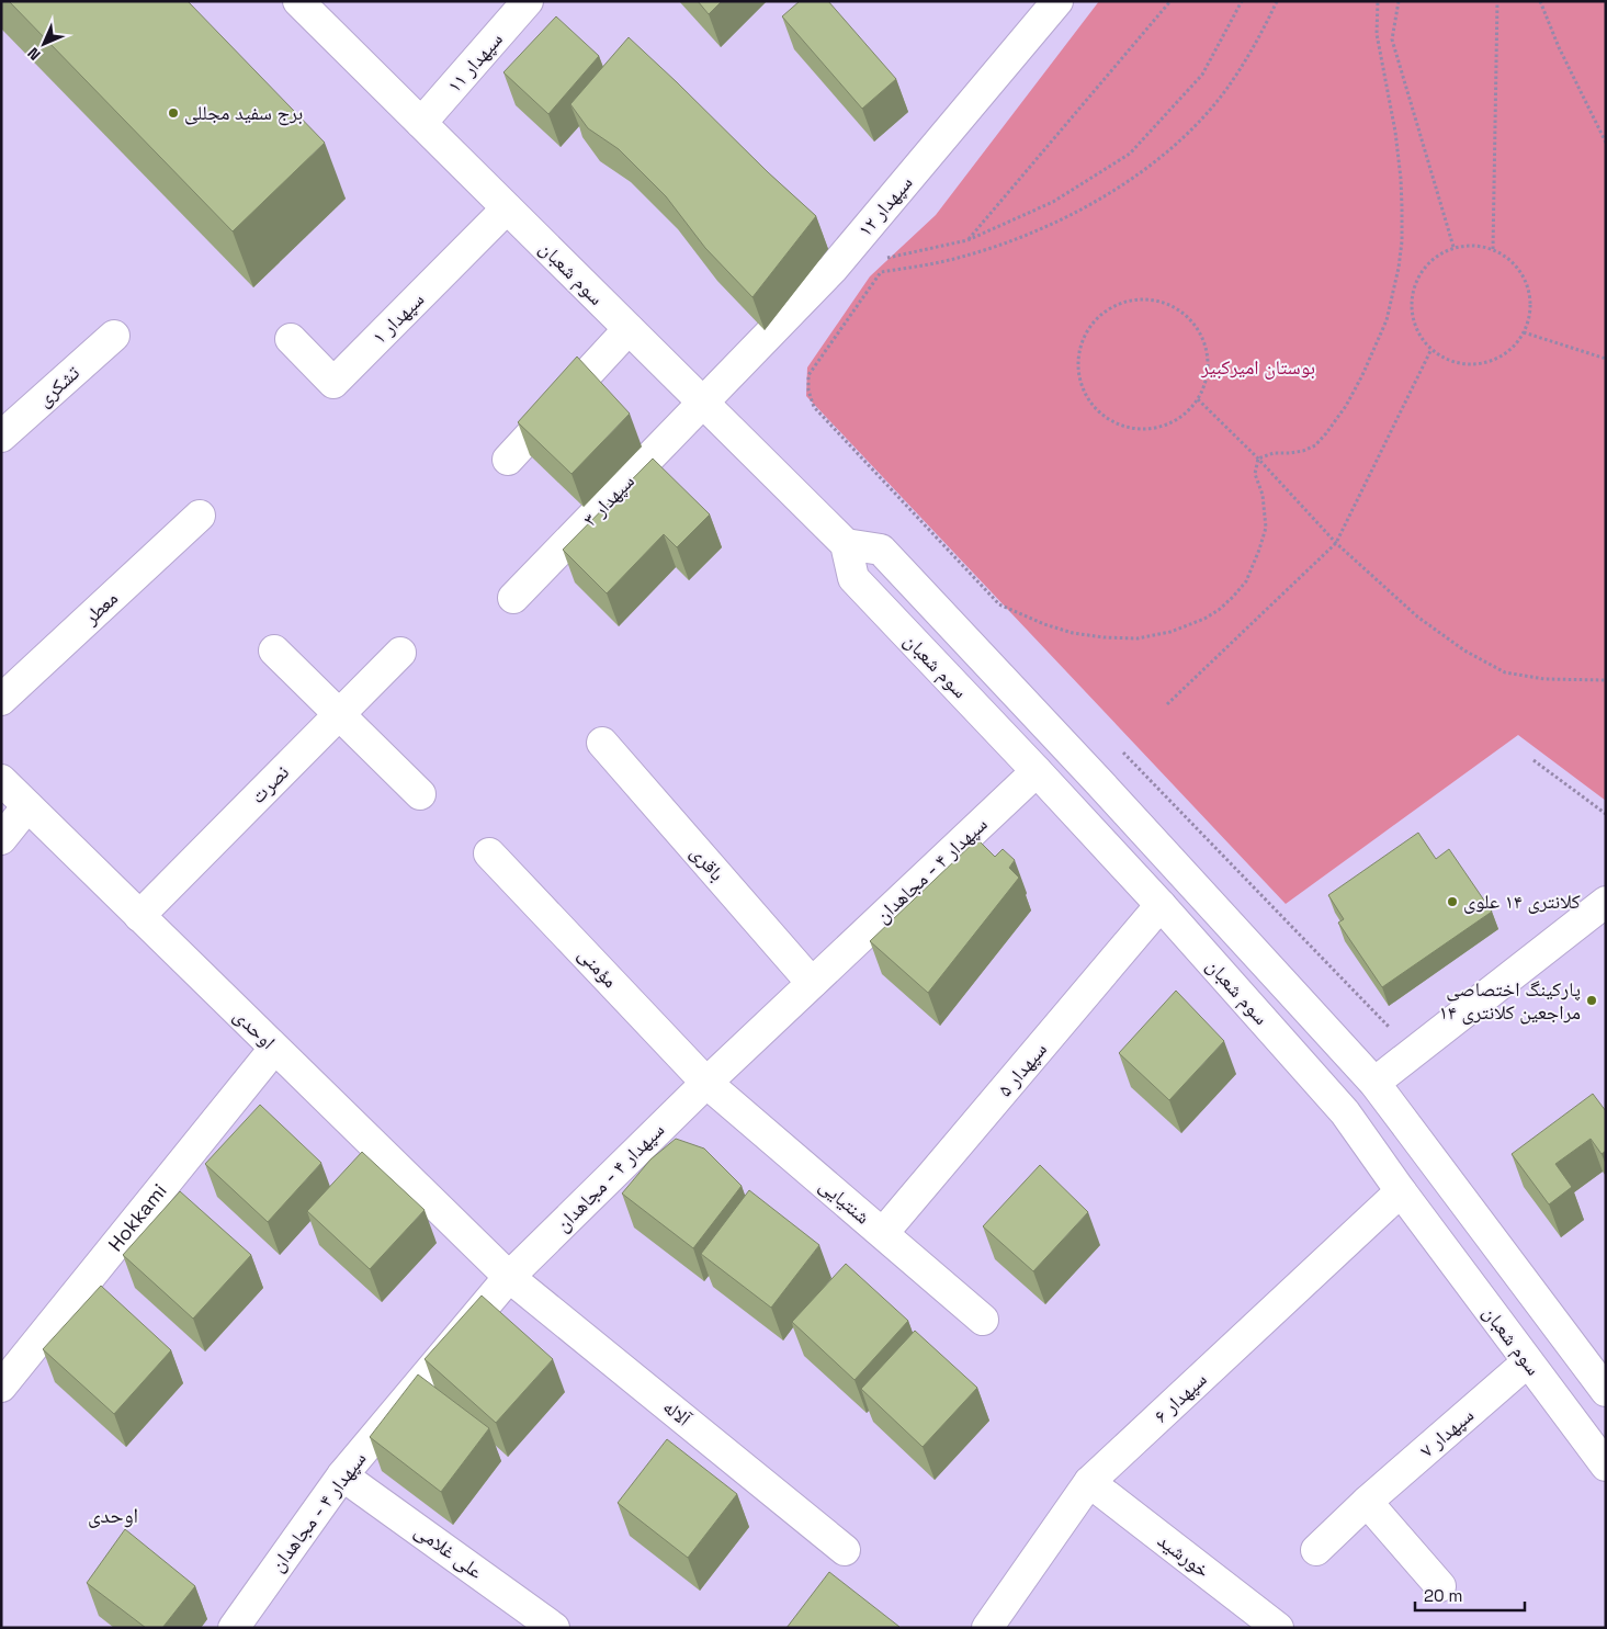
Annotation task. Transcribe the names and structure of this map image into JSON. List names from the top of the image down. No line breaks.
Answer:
{"streets":{"street":["سپهدار ۱۱","سپهدار ۱۲","سوم شعبان","سپهدار ۱","تشکری","سپهدار ۳","معطر","نصرت","باقری","سپهدار ۴ - مجاهدان","مؤمنی","اوحدی","سپهدار ۵","شنتیایی","Hokkami","سپهدار ۶","آلاله","سپهدار ۷","علی غلامی","خورشید"]},"crossings":[["سپهدار ۱۱","سوم شعبان"],["سپهدار ۱۲","سوم شعبان"],["سپهدار ۱۲","سپهدار ۳"],["سوم شعبان","سپهدار ۱"],["سوم شعبان","سپهدار ۳"],["سوم شعبان","سپهدار ۴ - مجاهدان"],["سوم شعبان","سپهدار ۵"],["سوم شعبان","سپهدار ۶"],["سوم شعبان","سپهدار ۷"],["نصرت","اوحدی"],["باقری","سپهدار ۴ - مجاهدان"],["سپهدار ۴ - مجاهدان","مؤمنی"],["سپهدار ۴ - مجاهدان","اوحدی"],["سپهدار ۴ - مجاهدان","شنتیایی"],["سپهدار ۴ - مجاهدان","آلاله"],["سپهدار ۴ - مجاهدان","علی غلامی"],["مؤمنی","شنتیایی"],["اوحدی","Hokkami"],["اوحدی","آلاله"],["سپهدار ۵","شنتیایی"],["سپهدار ۶","خورشید"]],"districts":["اوحدی"],"parks":["بوستان امیرکبیر"],"places":["برج سفید مجللی","کلانتری ۱۴ علوی","پارکینگ اختصاصی مراجعین کلانتری ۱۴"],"scale_bar":"20 m","north":"bottom left"}
